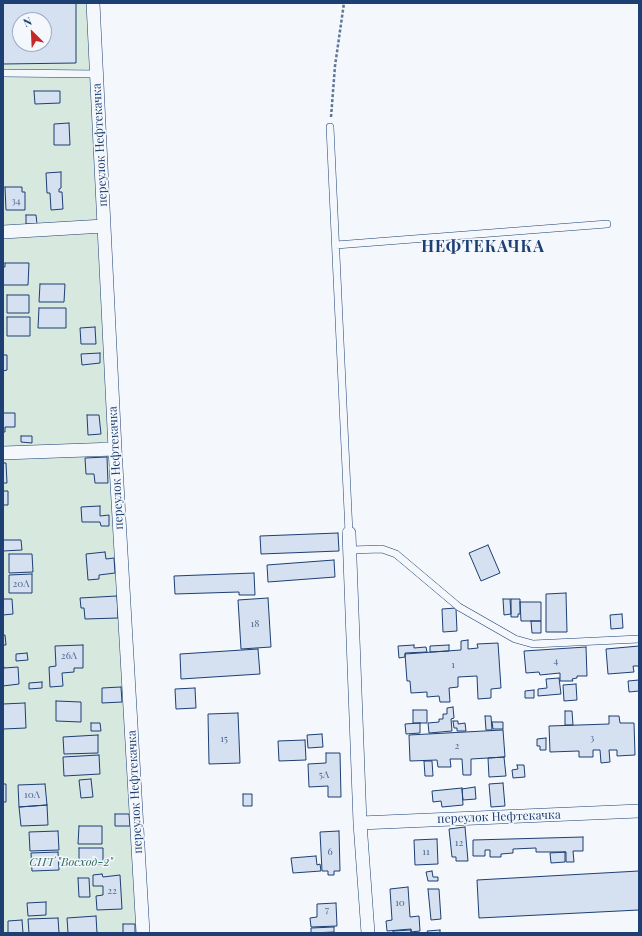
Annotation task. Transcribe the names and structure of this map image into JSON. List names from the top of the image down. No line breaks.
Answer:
{"streets":{"street":["переулок Нефтекачка"]},"districts":["НЕФТЕКАЧКА"],"parks":["СНТ \"Восход-2\""],"house_numbers":["34","20А","18","26А","4","1","3","15","2","5А","10А","12","6","11","22","10","7"],"north":"top left"}
